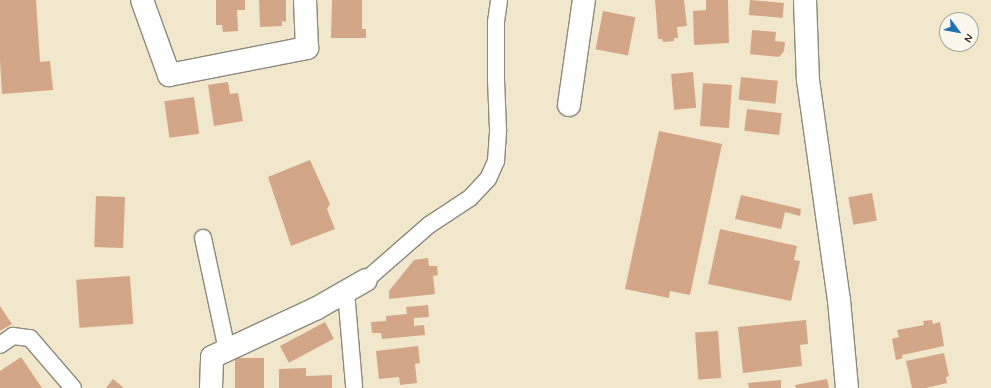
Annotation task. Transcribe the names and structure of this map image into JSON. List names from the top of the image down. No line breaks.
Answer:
{"north":"bottom right"}
